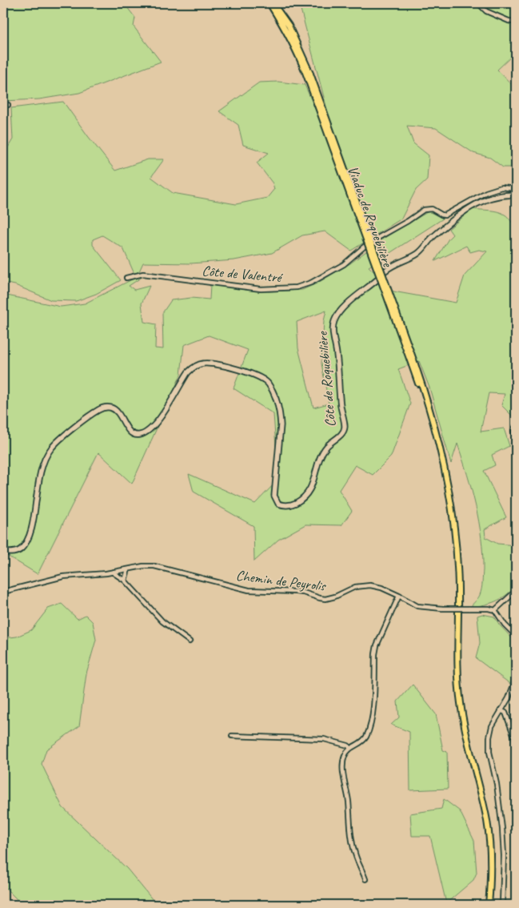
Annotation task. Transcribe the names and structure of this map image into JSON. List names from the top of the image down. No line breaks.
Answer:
{"streets":{"main road":["Viaduc de Roquebilière"],"street":["Côte de Valentré","Côte de Roquebilière","Chemin de Peyrolis"]}}
